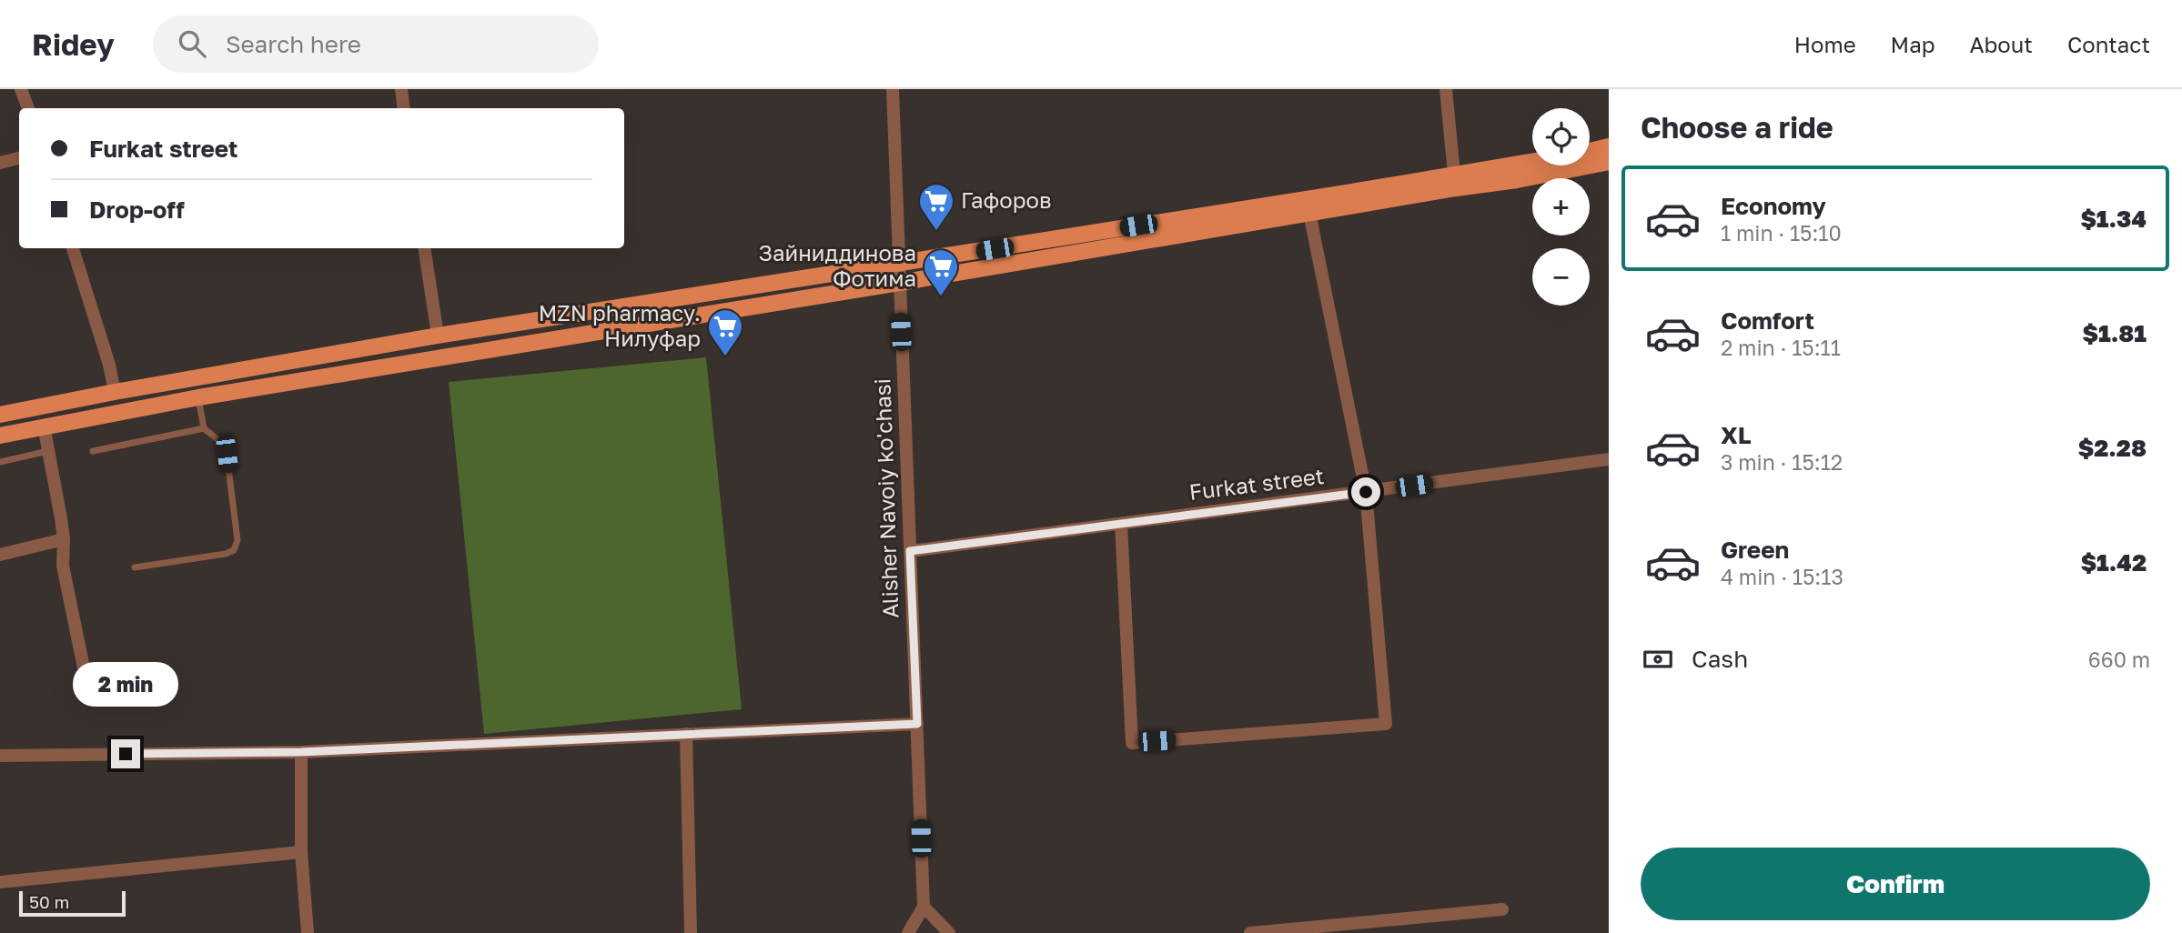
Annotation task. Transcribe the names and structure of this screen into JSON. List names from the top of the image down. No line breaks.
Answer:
{"streets":{"street":["Furkat street","Alisher Navoiy ko'chasi"]},"crossings":[["Furkat street","Alisher Navoiy ko'chasi"]],"places":{"supermarket":["Гафоров","Зайниддинова Фотима","MZN pharmacy. Нилуфар"]},"scale_bar":"50 m","page":{"header":"Ridey","search":"Search here","nav":["Home","Map","About","Contact"],"heading":"Choose a ride","map_buttons":["+","−"],"banner":["Furkat street","Drop-off"],"list":[{"name":"Economy","note":"1 min · 15:10","value":"$1.34"},{"name":"Comfort","note":"2 min · 15:11","value":"$1.81"},{"name":"XL","note":"3 min · 15:12","value":"$2.28"},{"name":"Green","note":"4 min · 15:13","value":"$1.42"}],"pay":["Cash","660 m"],"bubble":"2 min","buttons":"Confirm","scale":"50 m"}}
